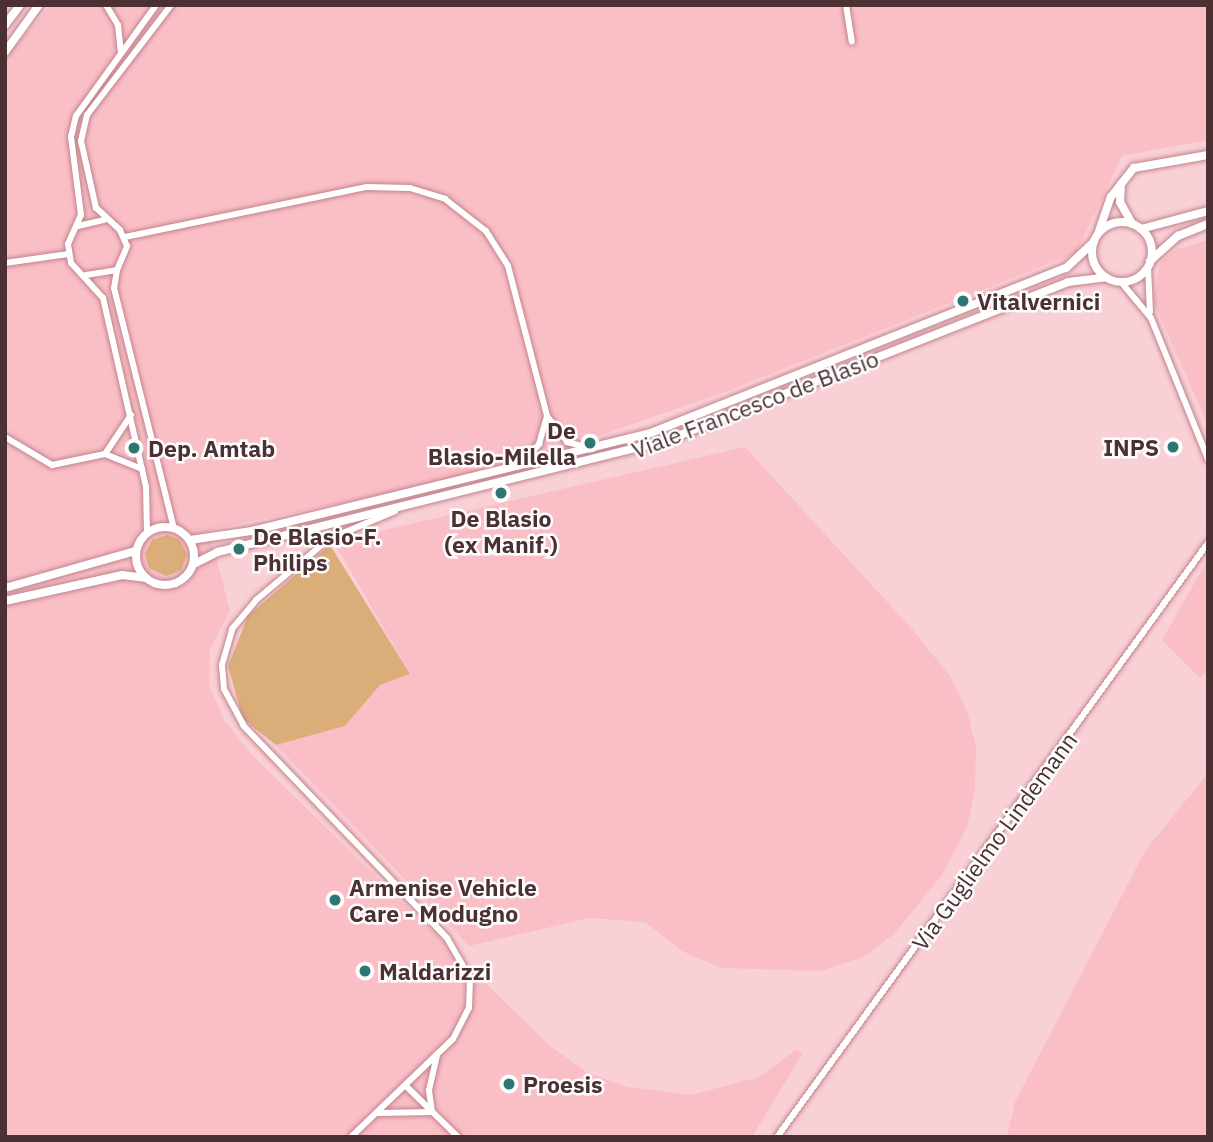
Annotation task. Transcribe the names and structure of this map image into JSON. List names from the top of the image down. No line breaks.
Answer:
{"streets":{"street":["Viale Francesco de Blasio","Via Guglielmo Lindemann"]},"places":["Vitalvernici","De Blasio-Milella","INPS","Dep. Amtab","De Blasio (ex Manif.)","De Blasio-F. Philips","Armenise Vehicle Care - Modugno","Maldarizzi","Proesis"]}
